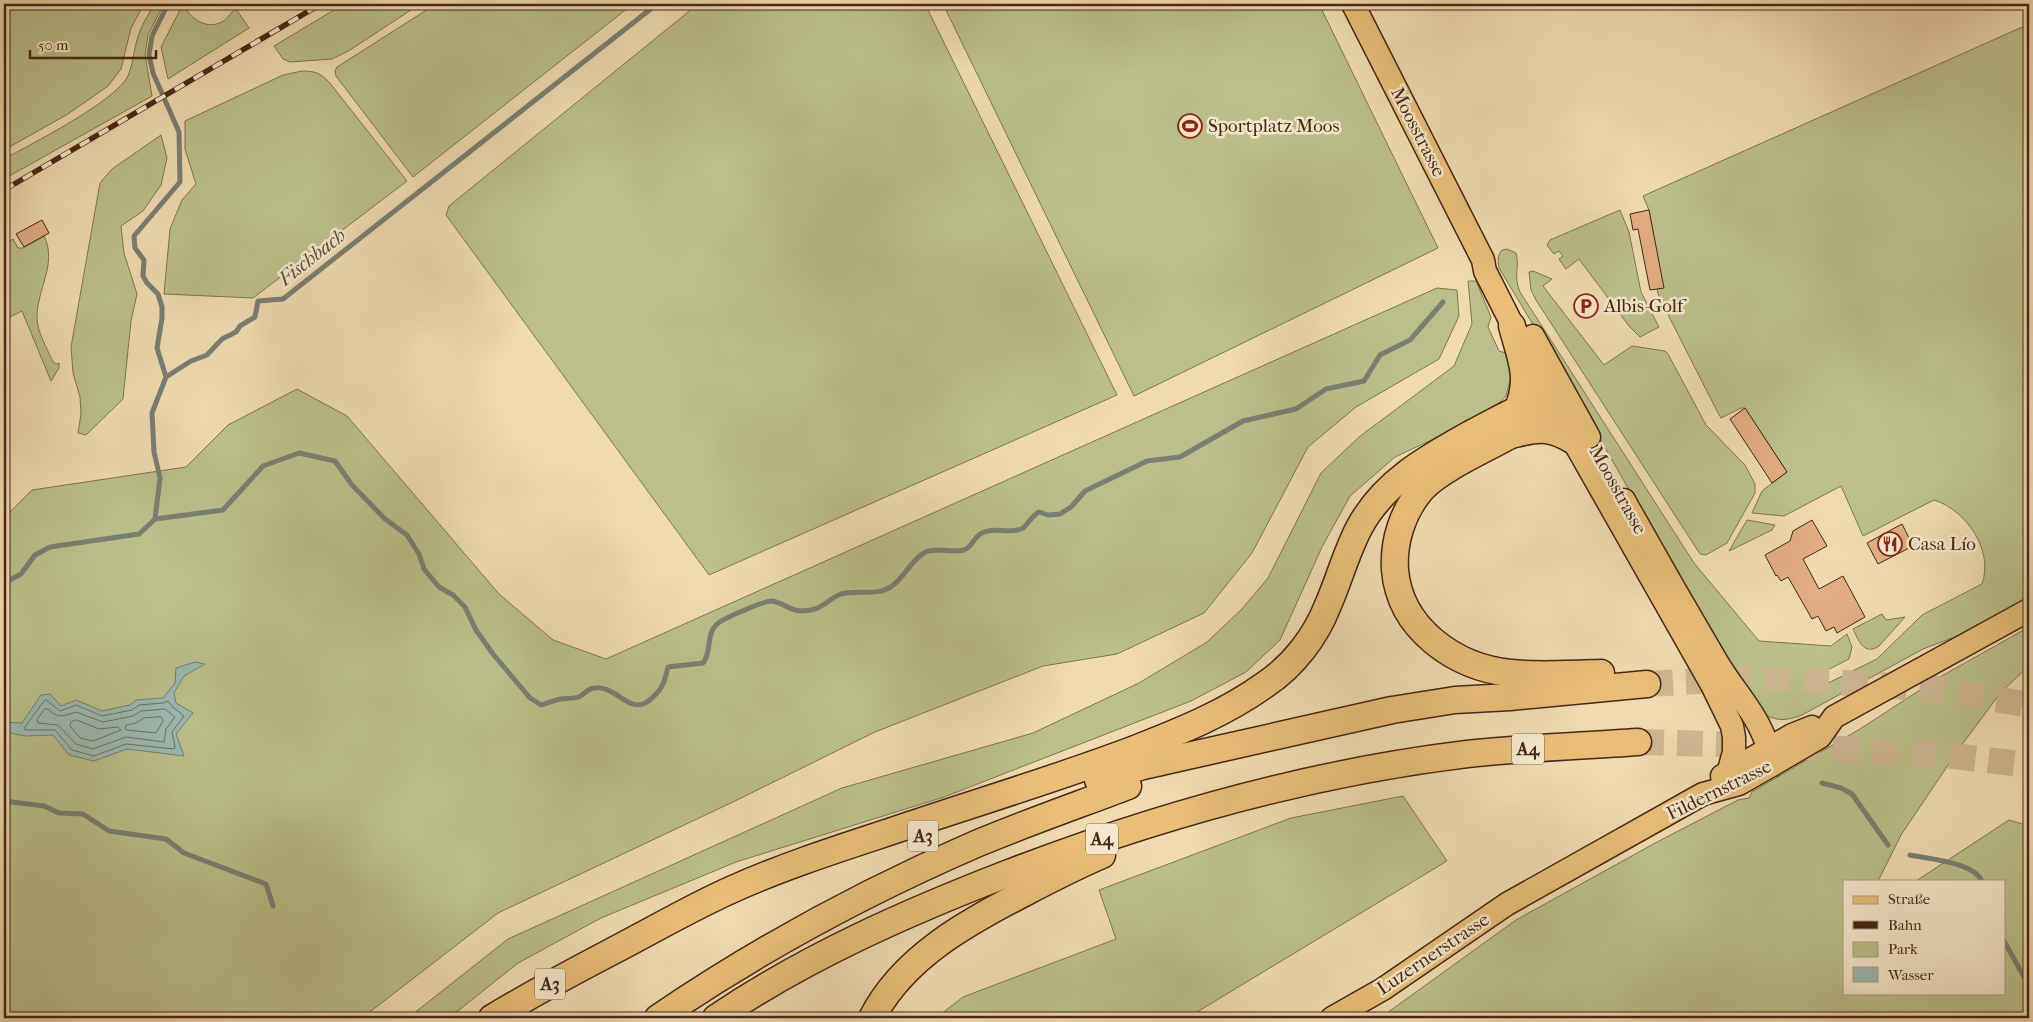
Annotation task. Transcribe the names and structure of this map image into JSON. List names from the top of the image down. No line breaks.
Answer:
{"streets":{"highway":["A4","A3"],"main road":["Moosstrasse","Fildernstrasse","Luzernerstrasse"]},"crossings":[["Moosstrasse","Fildernstrasse"],["A4","A3"],["Fildernstrasse","Luzernerstrasse"]],"water":["Fischbach"],"places":{"sports":["Sportplatz Moos"],"parking":["Albis-Golf"],"restaurant":["Casa Lío"]},"legend":["Straße","Bahn","Park","Wasser"],"scale_bar":"50 m"}
